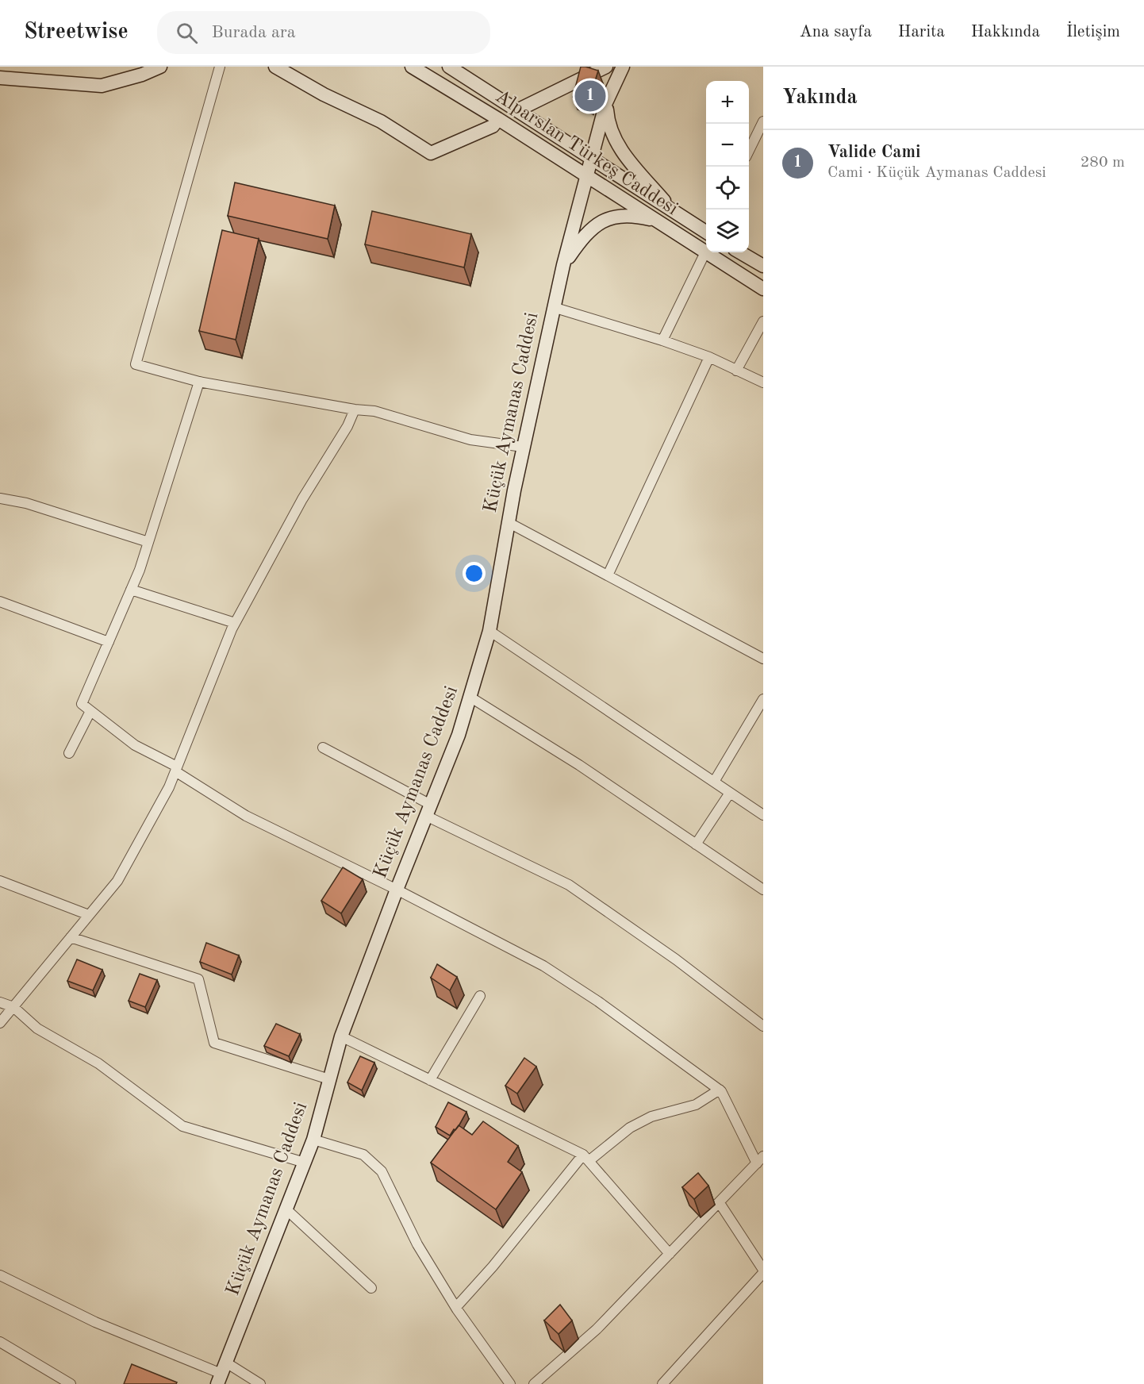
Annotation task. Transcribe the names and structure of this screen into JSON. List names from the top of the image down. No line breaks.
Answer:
{"streets":{"street":["Alparslan Türkeş Caddesi","Küçük Aymanas Caddesi"]},"crossings":[["Alparslan Türkeş Caddesi","Küçük Aymanas Caddesi"]],"page":{"header":"Streetwise","search":"Burada ara","nav":["Ana sayfa","Harita","Hakkında","İletişim"],"heading":"Yakında","pins":"1","map_buttons":["+","−"],"list":[{"mark":"1","name":"Valide Cami","note":"Cami · Küçük Aymanas Caddesi","value":"280 m"}]}}
